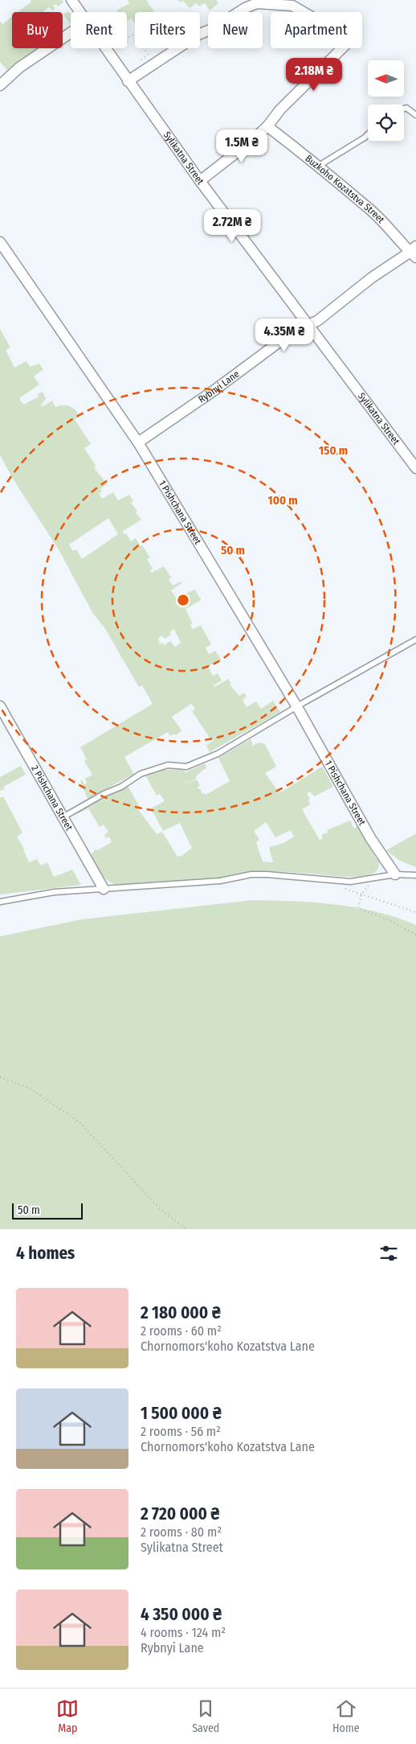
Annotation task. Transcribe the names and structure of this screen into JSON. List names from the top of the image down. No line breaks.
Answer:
{"streets":{"street":["Sylikatna Street","Buzkoho Kozatstva Street","Rybnyi Lane","1 Pishchana Street","2 Pishchana Street"]},"crossings":[["Sylikatna Street","Rybnyi Lane"],["Buzkoho Kozatstva Street","Rybnyi Lane"],["Rybnyi Lane","1 Pishchana Street"]],"scale_bar":"50 m","north":"left","page":{"chip":["Buy","Rent","Filters","New","Apartment"],"price":["2.18M ₴","1.5M ₴","2.72M ₴","4.35M ₴"],"scale":"50 m","heading":"4 homes","list":[{"name":"2 180 000 ₴","note":"2 rooms · 60 m² · Chornomors'koho Kozatstva Lane"},{"name":"1 500 000 ₴","note":"2 rooms · 56 m² · Chornomors'koho Kozatstva Lane"},{"name":"2 720 000 ₴","note":"2 rooms · 80 m² · Sylikatna Street"},{"name":"4 350 000 ₴","note":"4 rooms · 124 m² · Rybnyi Lane"}],"tabs":["Map","Saved","Home"]},"rings":["150 m","100 m","50 m"]}
